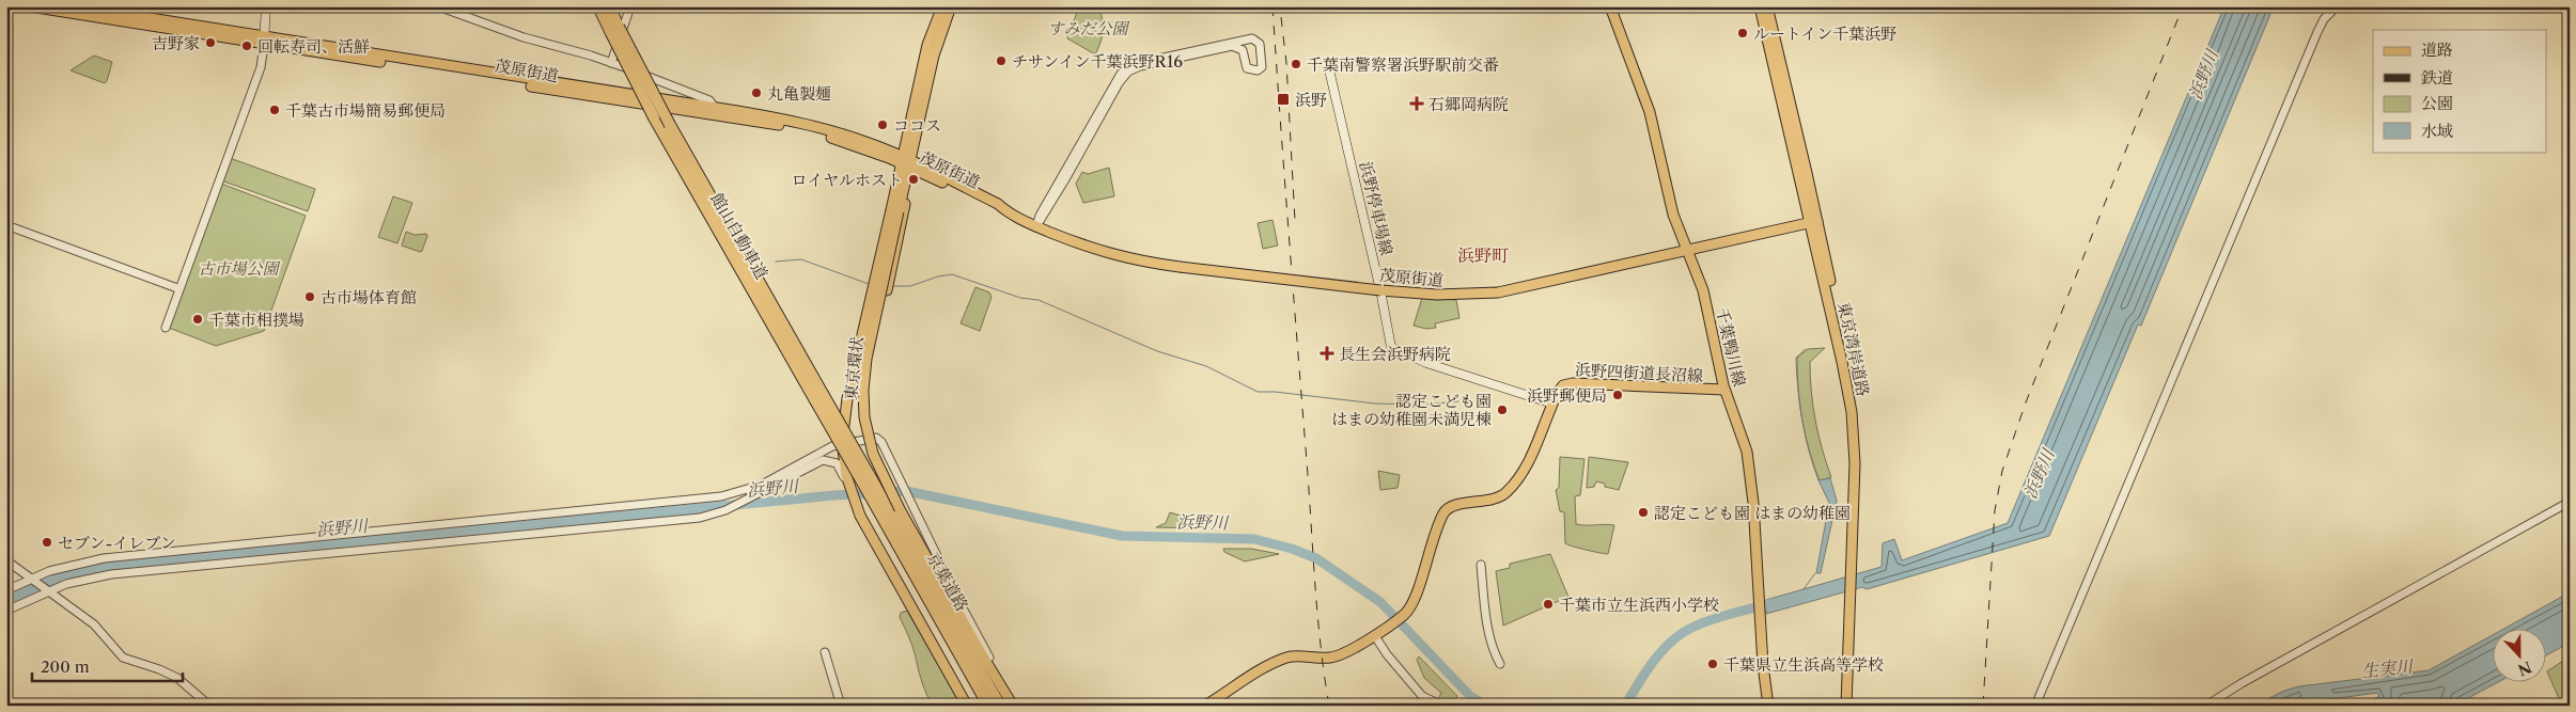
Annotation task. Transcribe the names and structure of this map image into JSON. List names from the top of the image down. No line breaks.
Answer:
{"streets":{"highway":["館山自動車道","京葉道路"],"main road":["茂原街道","浜野停車場線","千葉鴨川線","東京湾岸道路","東京環状","浜野四街道長沼線"]},"crossings":[["茂原街道","浜野停車場線"],["茂原街道","千葉鴨川線"],["茂原街道","東京湾岸道路"],["茂原街道","東京環状"],["浜野停車場線","浜野四街道長沼線"],["館山自動車道","京葉道路"],["千葉鴨川線","浜野四街道長沼線"],["東京環状","京葉道路"]],"districts":["浜野町"],"water":["浜野川","生実川"],"parks":["すみだ公園","古市場公園"],"places":{"other":["ルートイン千葉浜野","吉野家","回転寿司、活鮮","チサンイン千葉浜野R16","千葉南警察署浜野駅前交番","丸亀製麺","千葉古市場簡易郵便局","ココス","ロイヤルホスト","古市場体育館","千葉市相撲場","浜野郵便局","認定こども園 はまの幼稚園未満児棟","認定こども園 はまの幼稚園","セブン-イレブン","千葉市立生浜西小学校","千葉県立生浜高等学校"],"transit":["浜野"],"health":["石郷岡病院","長生会浜野病院"]},"legend":["道路","鉄道","公園","水域"],"scale_bar":"200 m","north":"bottom"}
